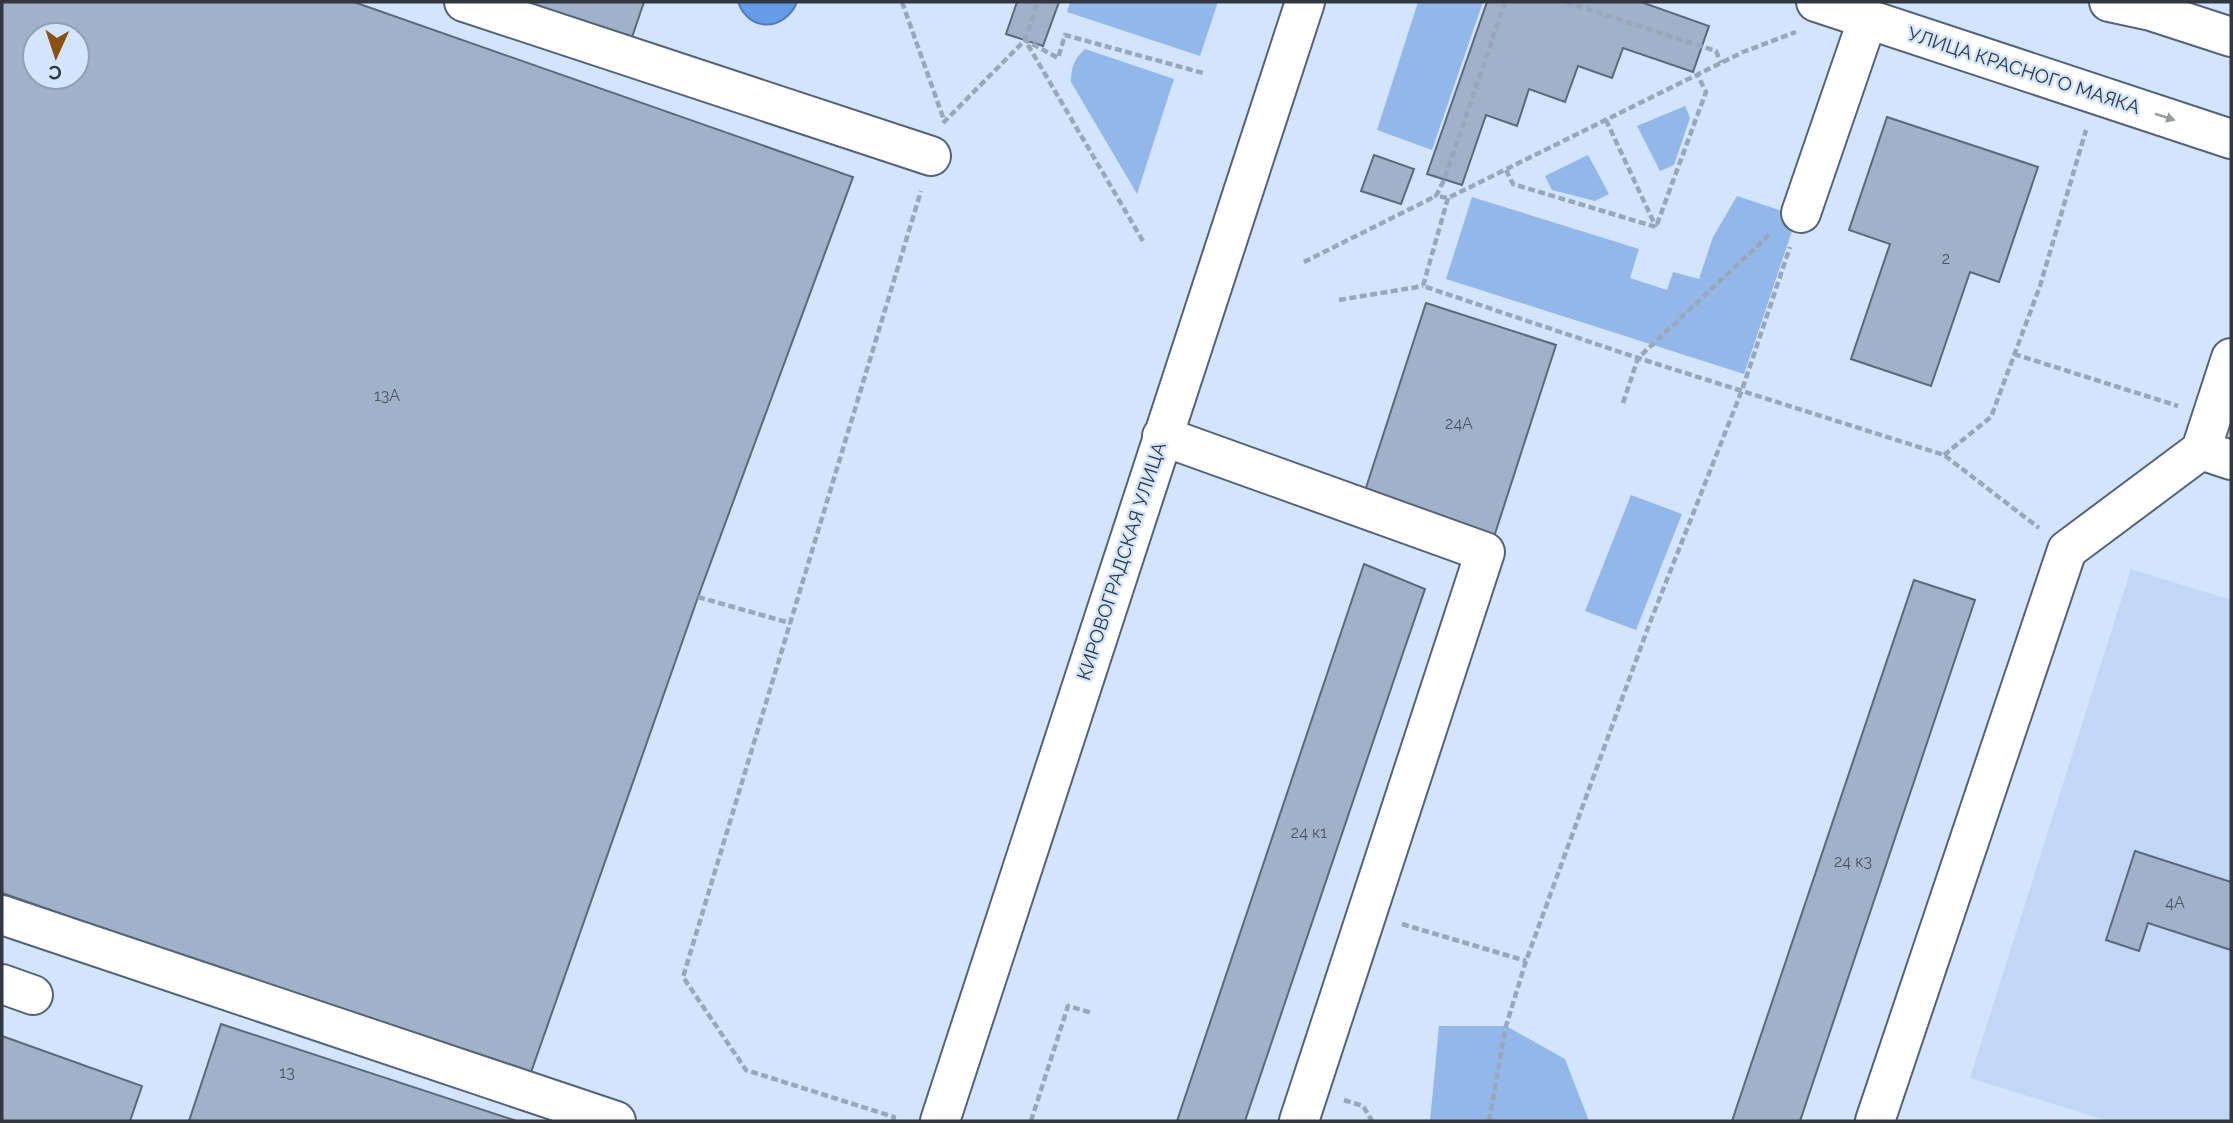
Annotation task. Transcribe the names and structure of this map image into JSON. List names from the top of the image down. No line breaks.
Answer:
{"streets":{"street":["УЛИЦА КРАСНОГО МАЯКА","КИРОВОГРАДСКАЯ УЛИЦА"]},"house_numbers":["2","13А","24А","24 к1","24 к3","4А","13"],"north":"bottom"}
